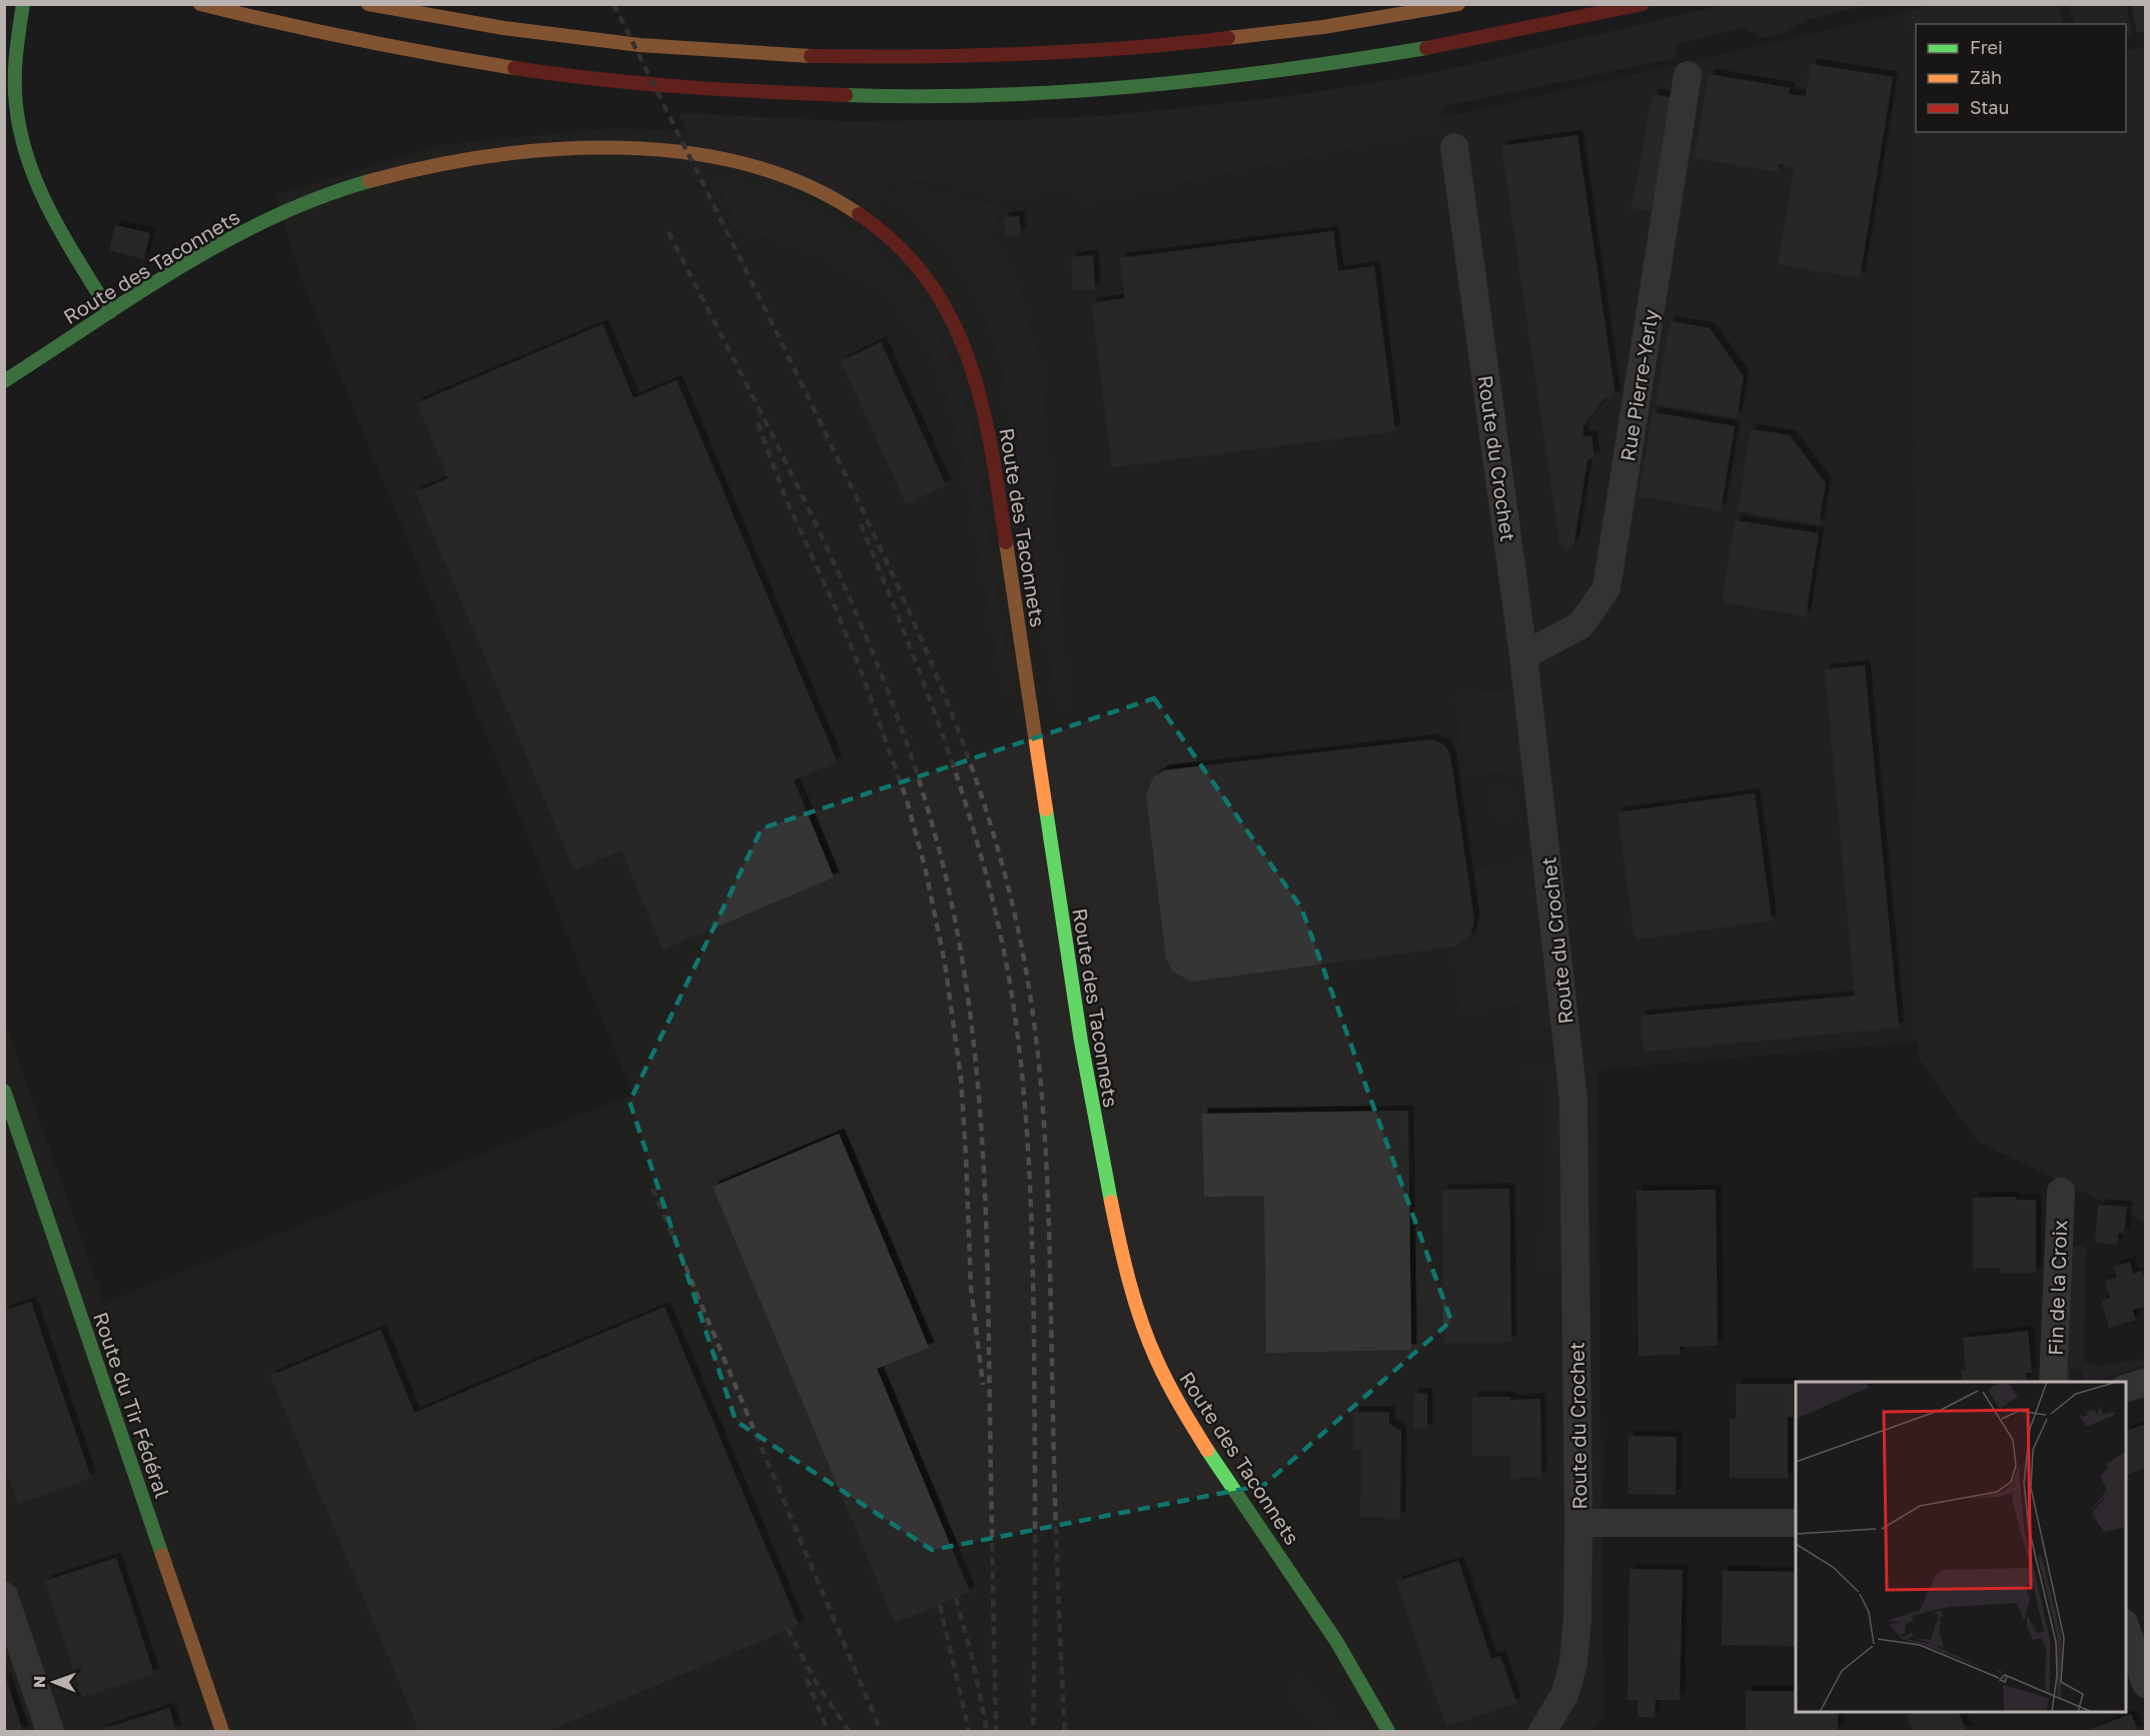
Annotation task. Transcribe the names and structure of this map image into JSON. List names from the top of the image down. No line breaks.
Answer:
{"streets":{"main road":["Route des Taconnets","Route du Tir Fédéral"],"street":["Rue Pierre-Yerly","Route du Crochet","Fin de la Croix"]},"crossings":[["Rue Pierre-Yerly","Route du Crochet"]],"legend":["Frei","Zäh","Stau"],"north":"left"}
